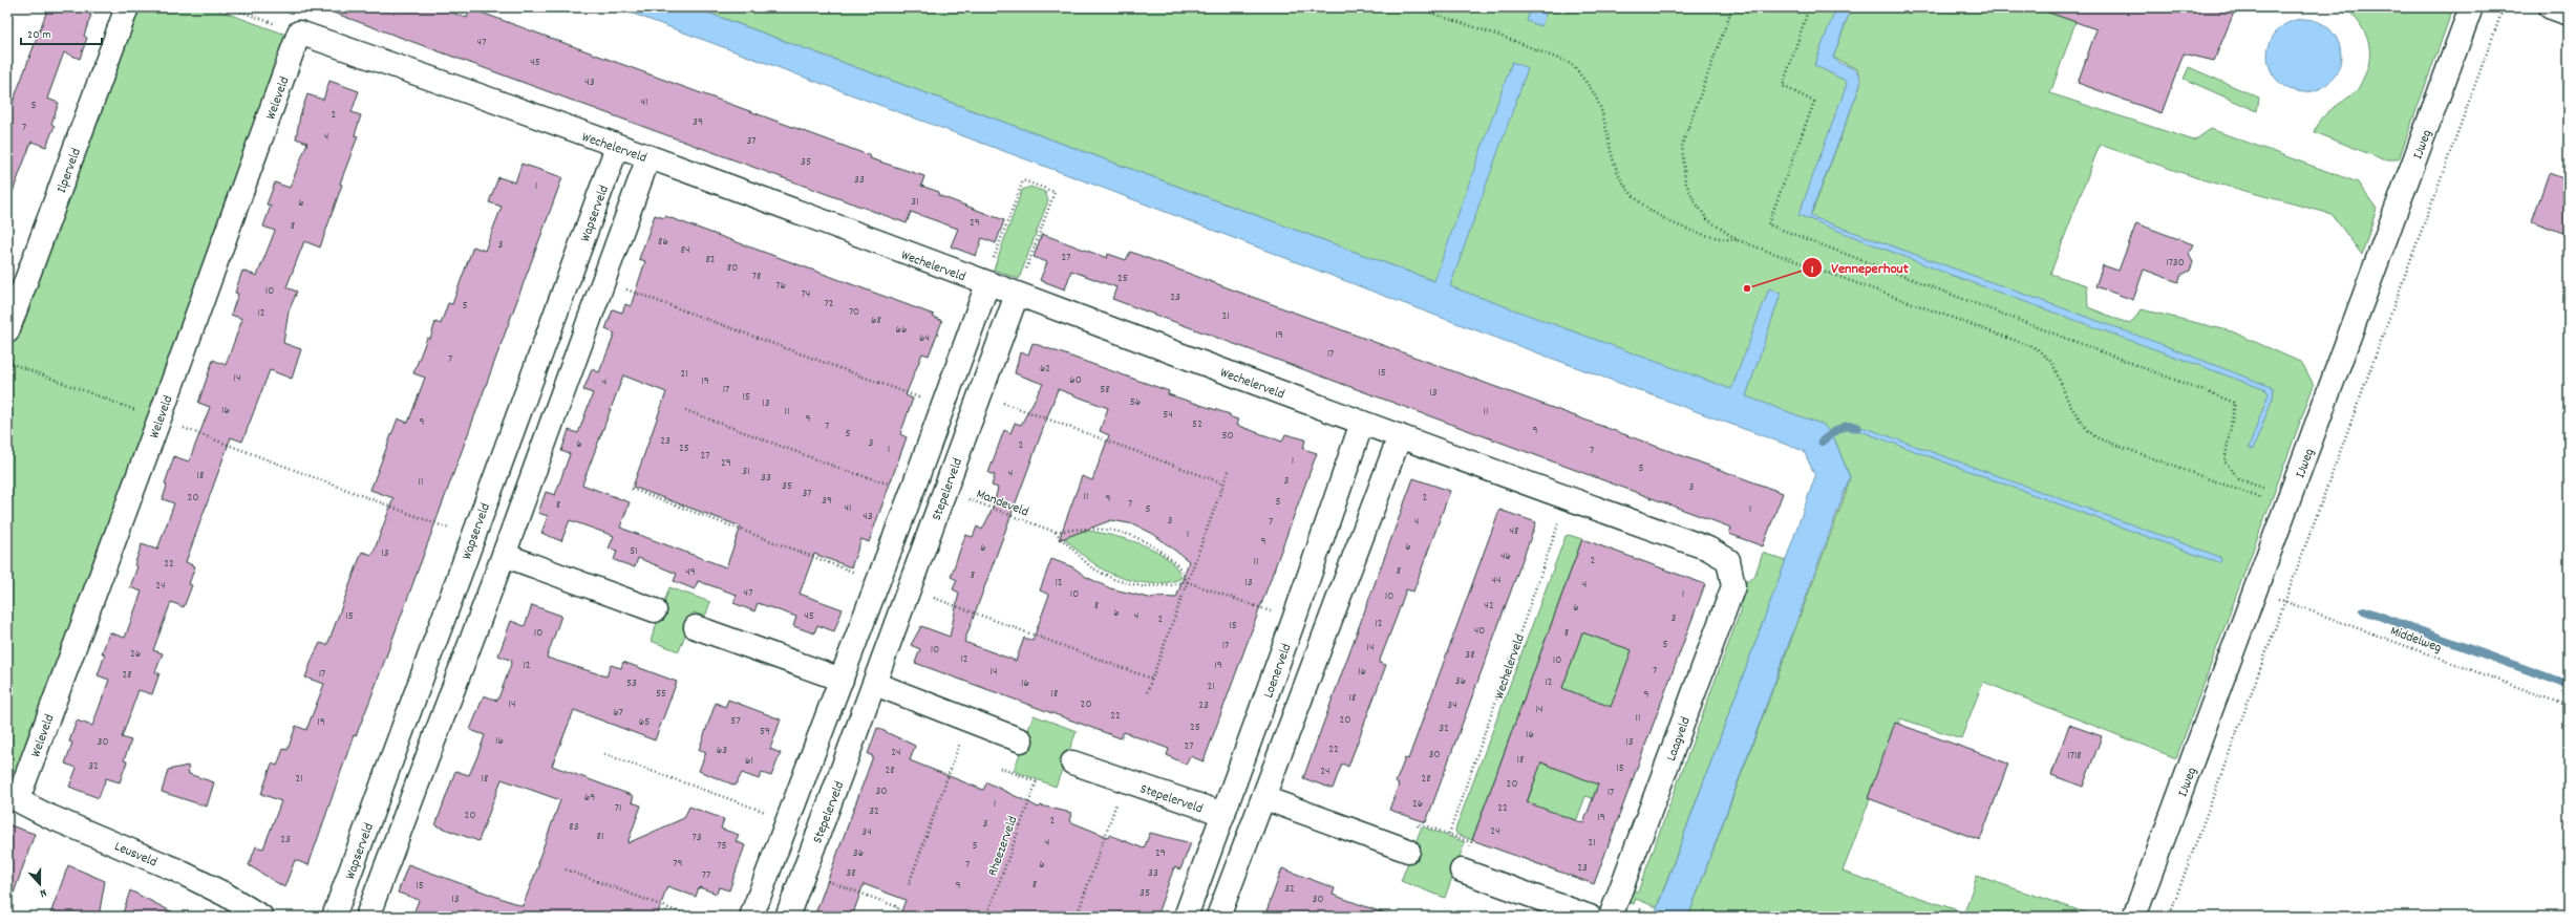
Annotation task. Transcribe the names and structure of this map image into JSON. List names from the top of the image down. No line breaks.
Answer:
{"streets":{"street":["Weleveld","IJweg","Wechelerveld","Ilperveld","Wapserveld","Stepelerveld","Loenerveld","Laagveld","Leusveld"],"path":["Mandeveld","Middelweg","Rheezerveld"]},"crossings":[["Weleveld","Wechelerveld"],["Weleveld","Leusveld"],["IJweg","Middelweg"],["Wechelerveld","Wapserveld"],["Wechelerveld","Stepelerveld"],["Wechelerveld","Loenerveld"],["Wechelerveld","Laagveld"],["Stepelerveld","Mandeveld"],["Stepelerveld","Loenerveld"]],"places":["Venneperhout"],"house_numbers":["47","45","43","41","5","2","39","7","4","37","35","33","1","31","6","29","8","86","3","84","27","82","1730","80","78","25","76","10","74","23","72","5","70","12","21","68","66","19","64","17","7","62","15","21","14","60","19","4","17","58","13","15","56","13","16","11","11","54","9","9","52","7","9","5","50","23","3","6","2","25","1","7","27","1","29","5","31","4","18","33","3","11","35","3","37","11","20","2","9","39","5","7","8","41","5","1","43","3","7","4","48","1","9","6","6","51","13","46","2","11","22","8","49","8","44","12","13","4","24","47","10","1","10","8","42","6","6","15","45","4","3","2","12","15","40","10","8","5","17","14","10","26","38","12","10","12","19","7","14","16","17","28","36","12","53","16","21","55","18","9","18","14","20","23","34","14","67","22","11","20","57","19","65","25","32","59","16","16","30","13","27","22","63","24","30","1718","18","61","32","15","28","24","21","18","28","20","30","17","69","1","26","71","22","32","20","19","2","3","83","24","34","81","73","23","4","21","75","5","36","29","79","7","6","23","38","33","77","8","15","9","32","35","13","30"],"scale_bar":"20 m","north":"bottom"}
